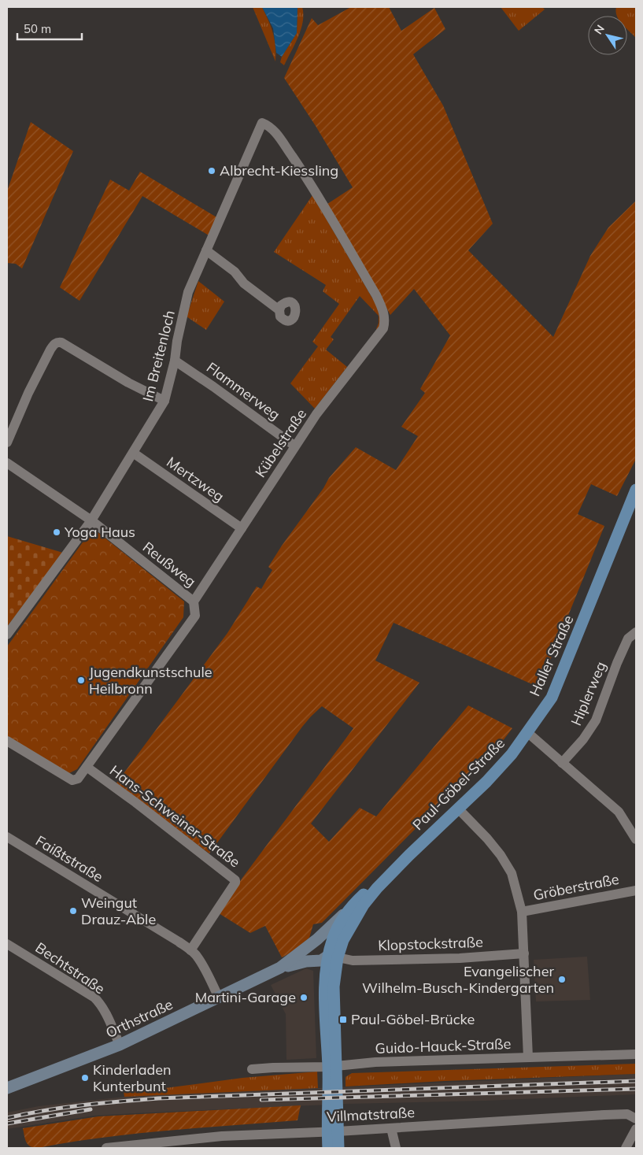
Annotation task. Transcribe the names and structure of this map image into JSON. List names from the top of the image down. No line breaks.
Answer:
{"streets":{"main road":["Haller Straße","Paul-Göbel-Straße"],"street":["Im Breitenloch","Flammerweg","Kübelstraße","Mertzweg","Reußweg","Hiplerweg","Hans-Schweiner-Straße","Faißtstraße","Gröberstraße","Klopstockstraße","Bechtstraße","Orthstraße","Guido-Hauck-Straße","Villmatstraße"]},"crossings":[["Im Breitenloch","Flammerweg"],["Im Breitenloch","Kübelstraße"],["Im Breitenloch","Mertzweg"],["Im Breitenloch","Reußweg"],["Flammerweg","Kübelstraße"],["Kübelstraße","Mertzweg"],["Kübelstraße","Reußweg"],["Kübelstraße","Hans-Schweiner-Straße"],["Haller Straße","Paul-Göbel-Straße"],["Paul-Göbel-Straße","Klopstockstraße"],["Paul-Göbel-Straße","Orthstraße"],["Paul-Göbel-Straße","Guido-Hauck-Straße"],["Paul-Göbel-Straße","Villmatstraße"],["Hans-Schweiner-Straße","Faißtstraße"],["Faißtstraße","Orthstraße"],["Klopstockstraße","Orthstraße"],["Bechtstraße","Orthstraße"]],"places":{"other":["Albrecht-Kiessling","Yoga Haus","Jugendkunstschule Heilbronn","Weingut Drauz-Able","Evangelischer Wilhelm-Busch-Kindergarten","Martini-Garage","Kinderladen Kunterbunt"],"transit":["Paul-Göbel-Brücke"]},"scale_bar":"50 m","north":"top left"}
